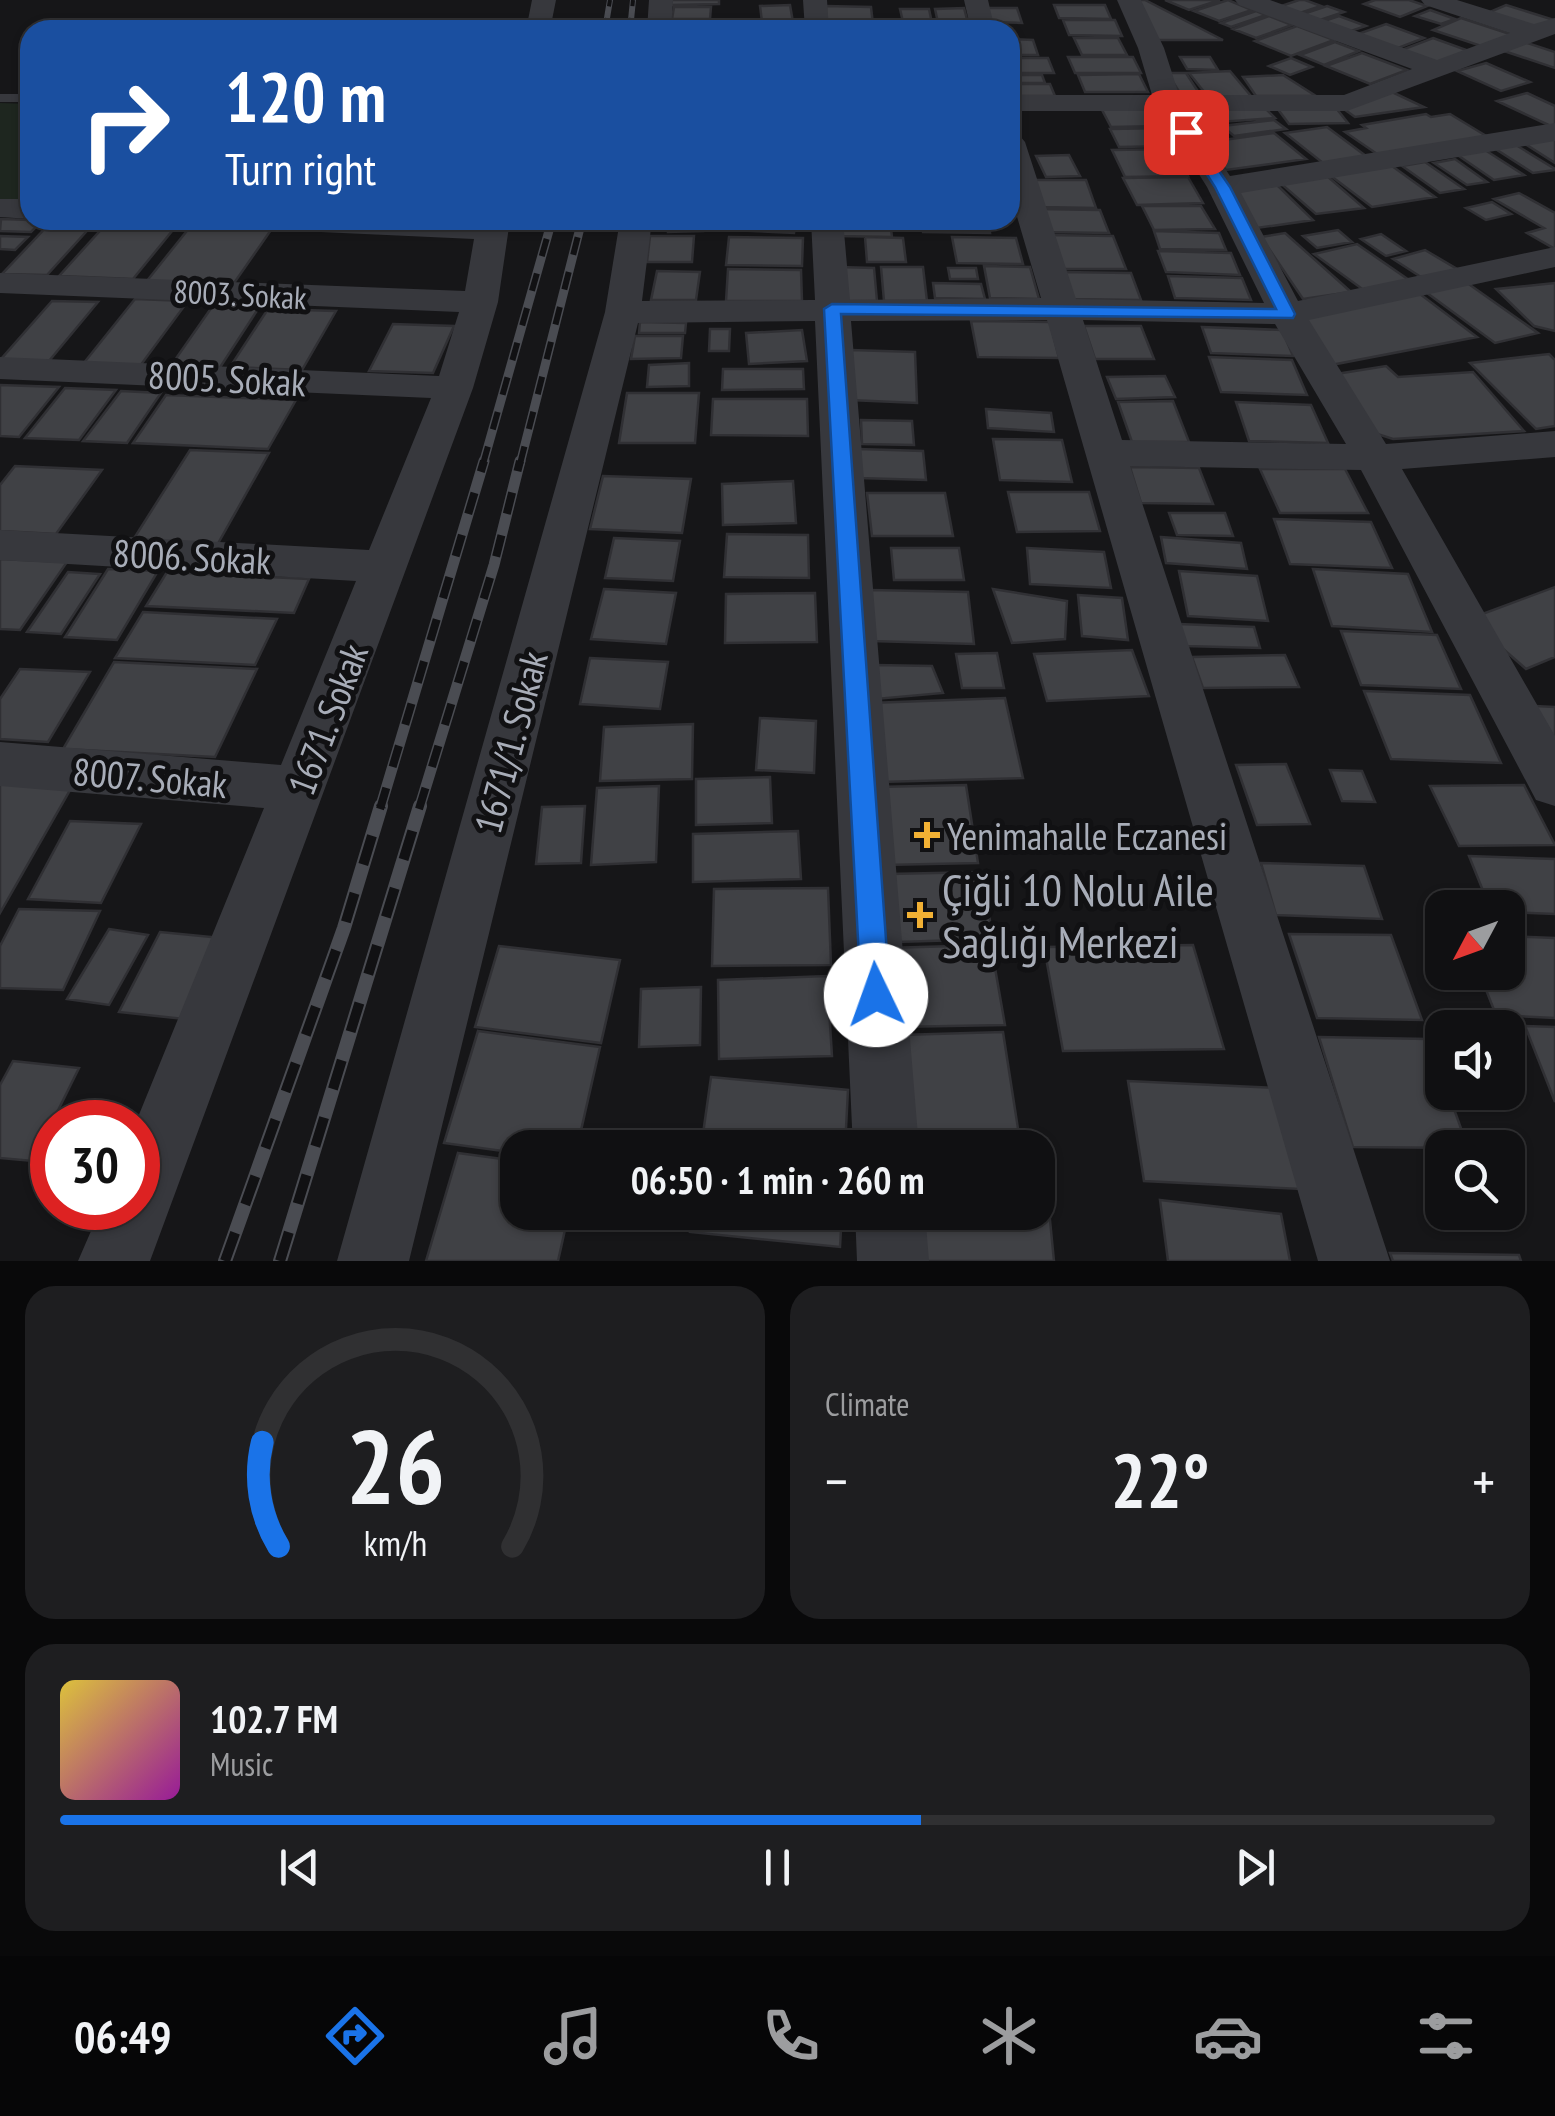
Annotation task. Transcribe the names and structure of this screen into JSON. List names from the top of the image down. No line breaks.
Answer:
{"streets":{"street":["8003. Sokak","8005. Sokak","8006. Sokak","1671. Sokak","1671/1. Sokak","8007. Sokak"]},"crossings":[["8003. Sokak","1671. Sokak"],["8005. Sokak","1671. Sokak"],["8006. Sokak","1671. Sokak"],["1671. Sokak","8007. Sokak"]],"places":{"health":["Yenimahalle Eczanesi","Çiğli 10 Nolu Aile Sağlığı Merkezi"]},"north":"bottom left","page":{"turn":["120 m","Turn right"],"limit":"30","trip":"06:50 · 1 min · 260 m","tile":"Climate","heat":["−","22°","+"],"song":["102.7 FM","Music"],"tabs":"06:49","gauge":["26","km/h"]}}
